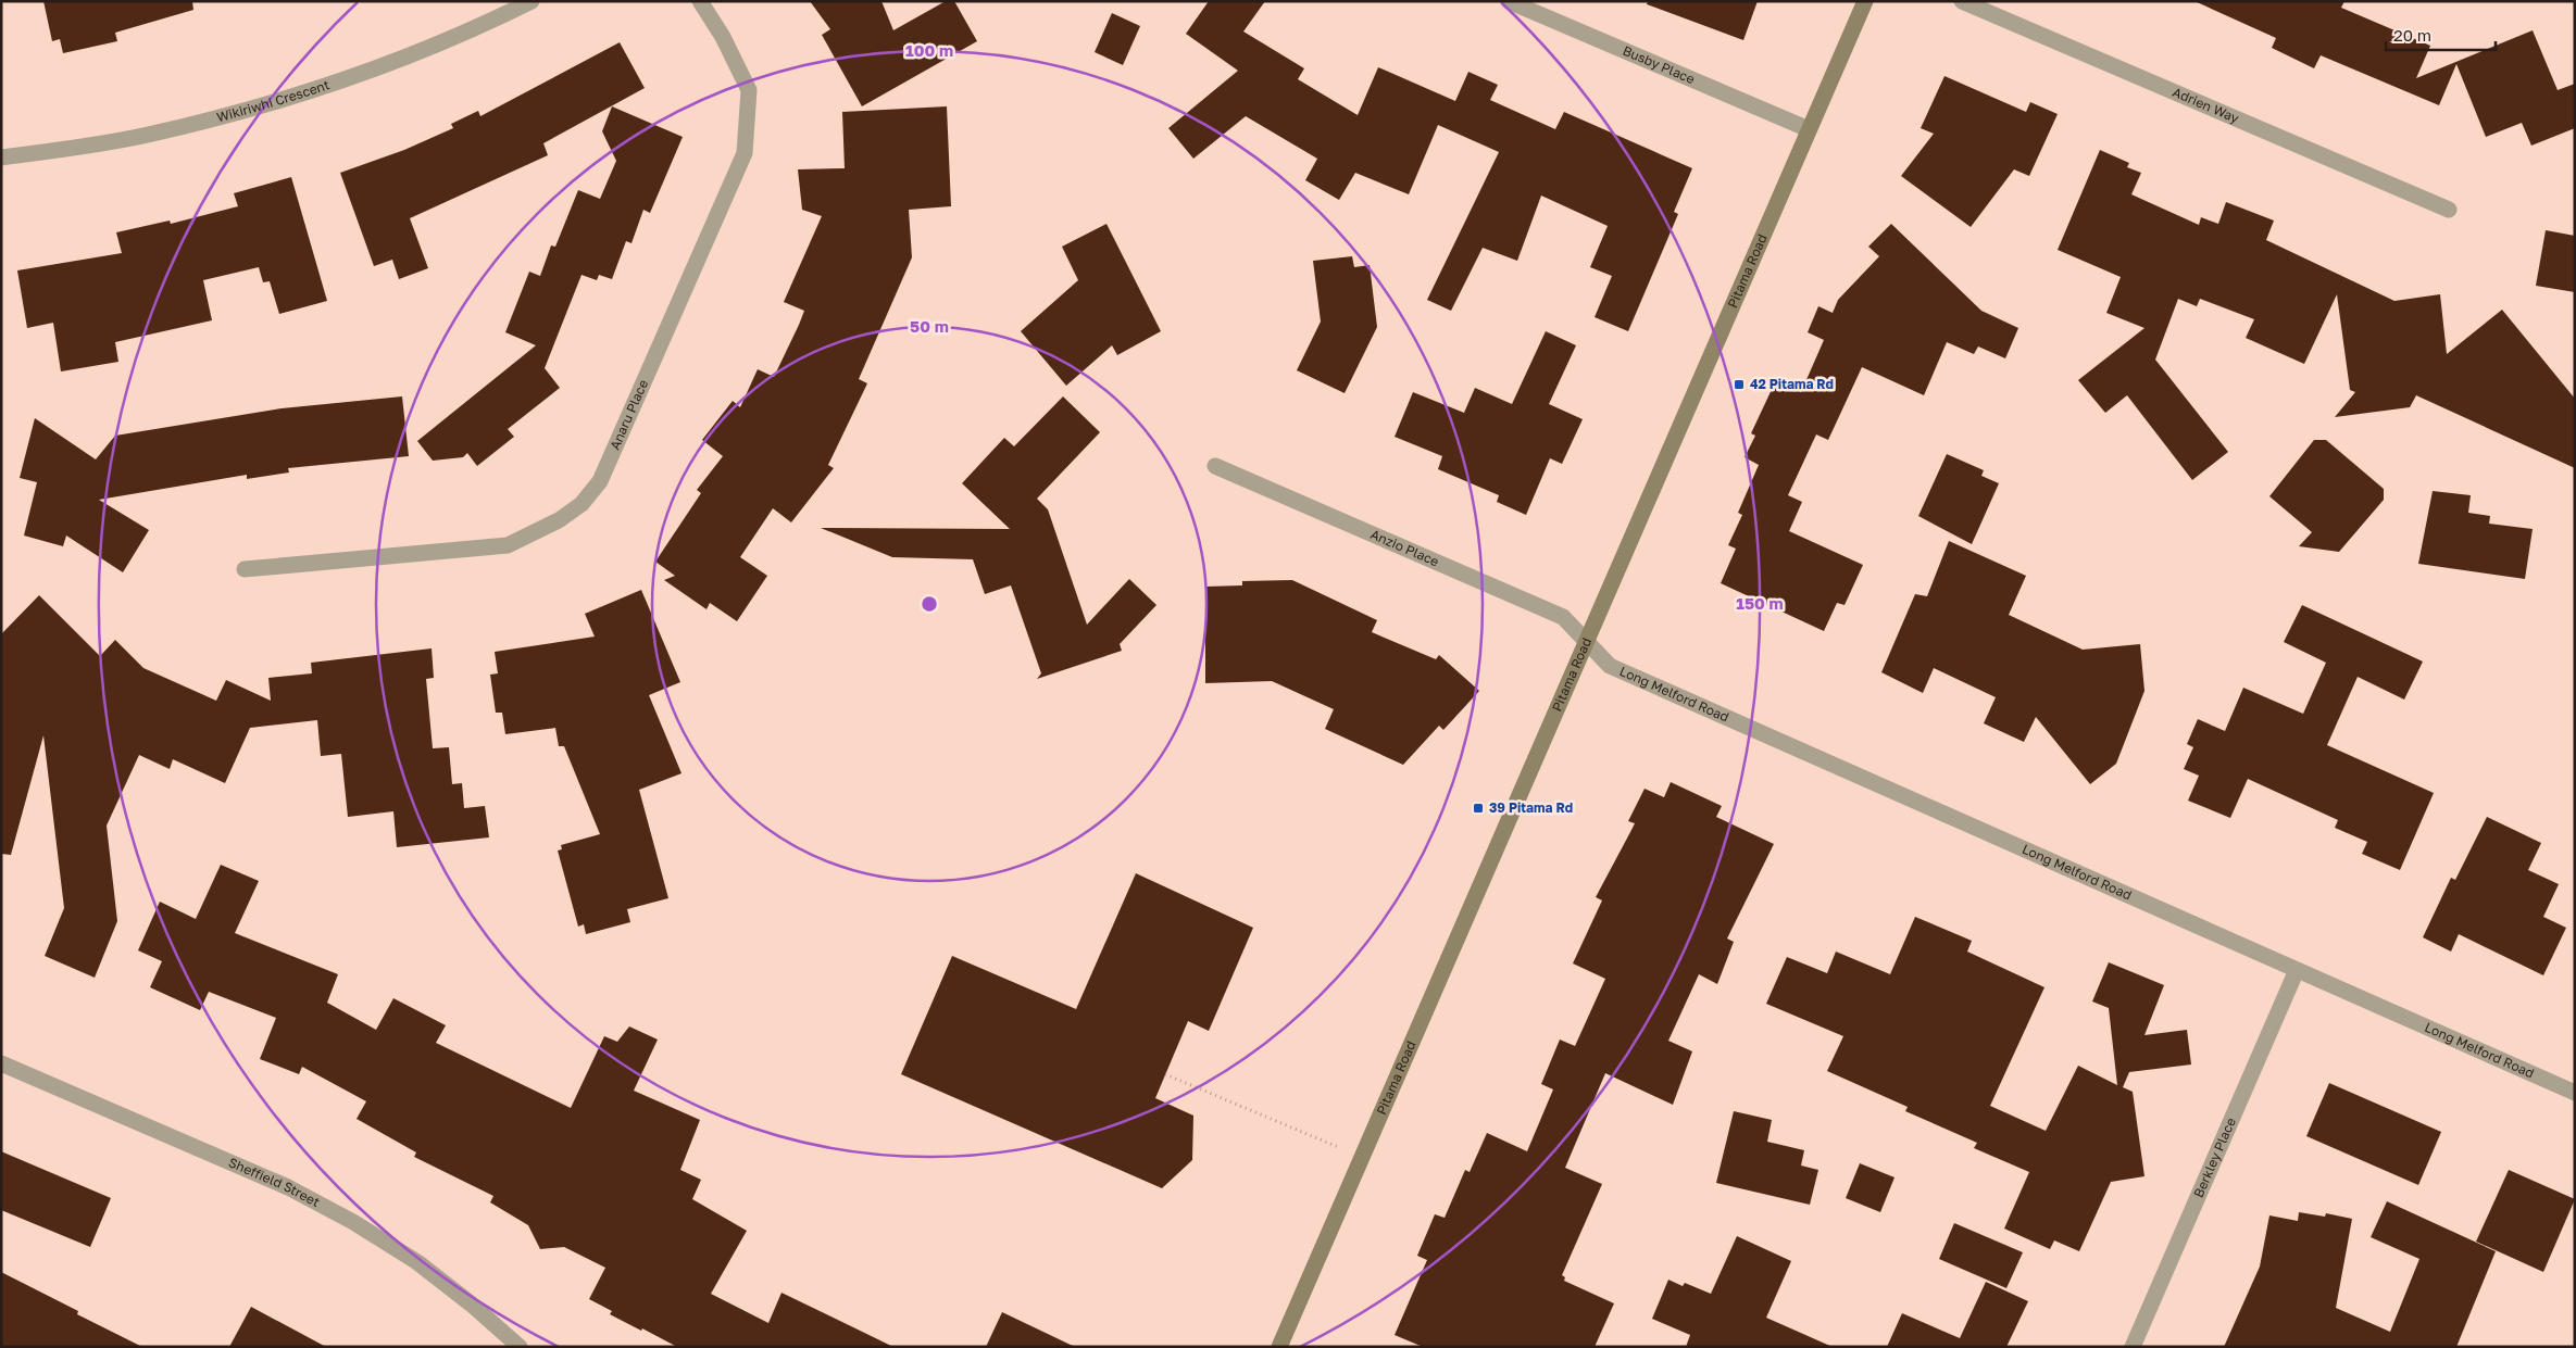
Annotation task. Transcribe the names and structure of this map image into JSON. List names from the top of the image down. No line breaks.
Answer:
{"streets":{"street":["Busby Place","Wikiriwhi Crescent","Adrien Way","Pitama Road","Anaru Place","Anzio Place","Long Melford Road","Berkley Place","Sheffield Street"]},"crossings":[["Busby Place","Pitama Road"],["Pitama Road","Anzio Place"],["Pitama Road","Long Melford Road"],["Anzio Place","Long Melford Road"],["Long Melford Road","Berkley Place"]],"places":{"transit":["42 Pitama Rd","39 Pitama Rd"]},"scale_bar":"20 m","rings":["100 m","50 m","150 m"]}
